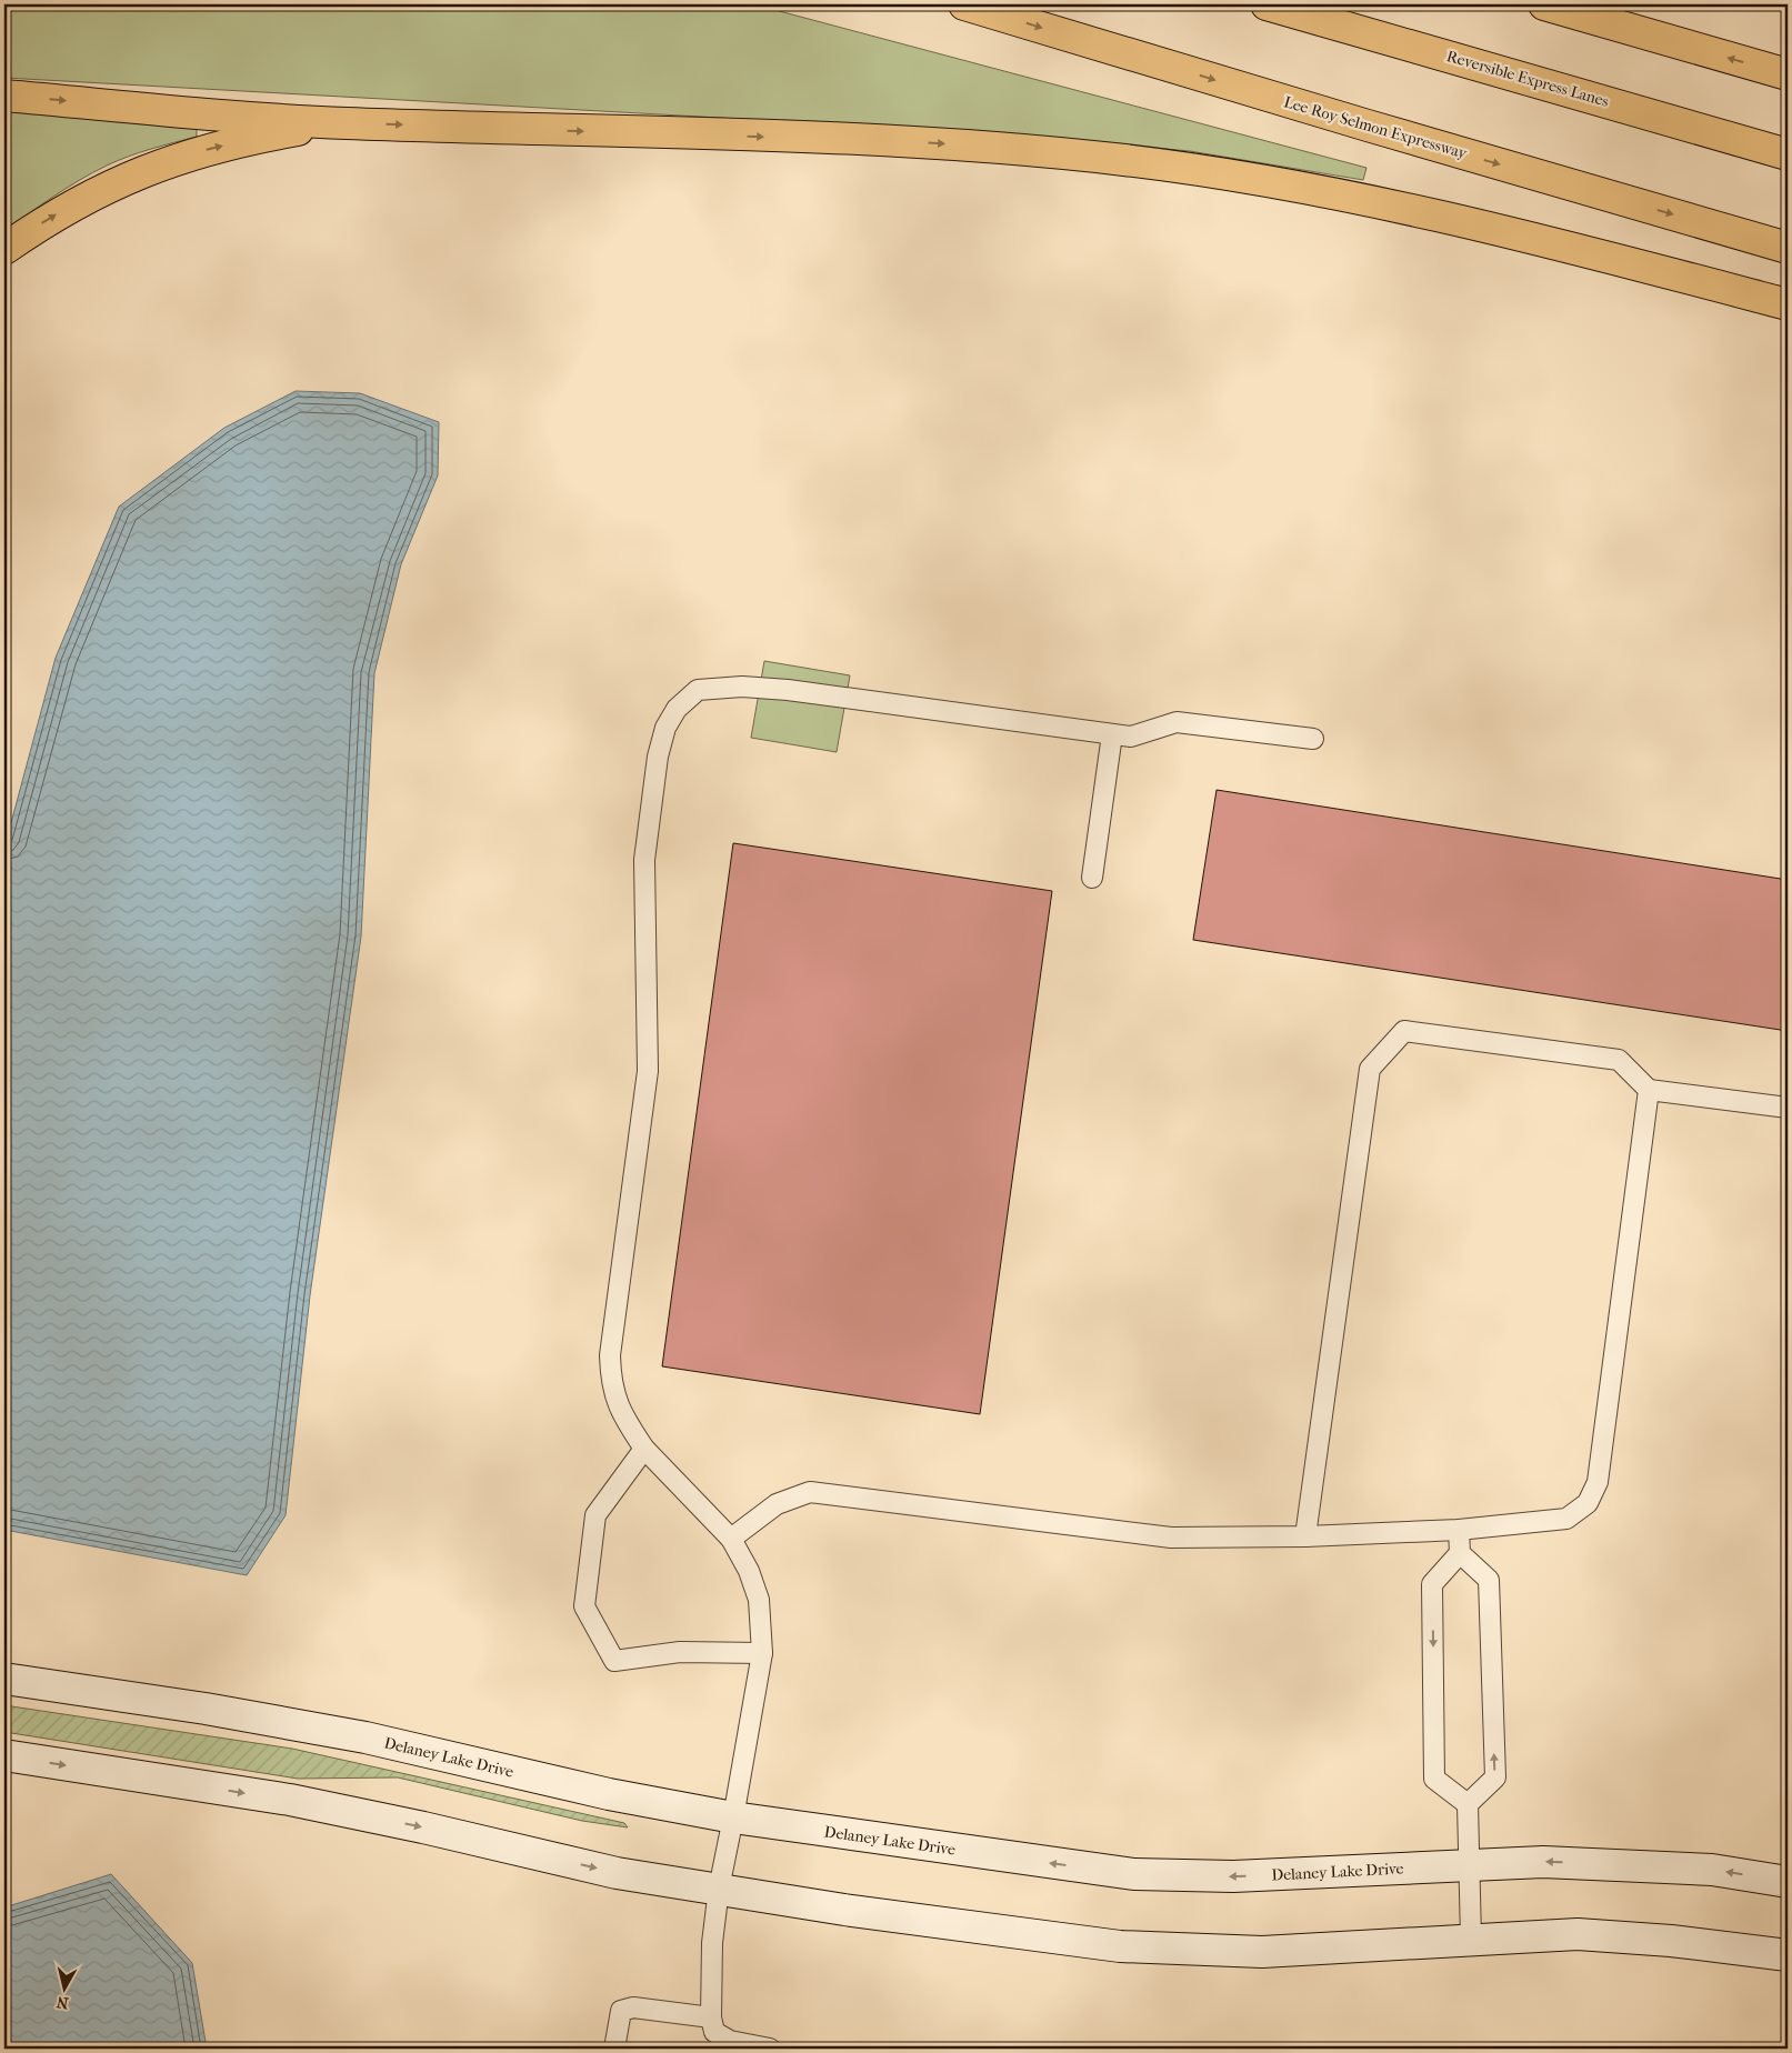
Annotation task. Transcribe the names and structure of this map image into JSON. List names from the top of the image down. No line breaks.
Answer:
{"streets":{"highway":["Reversible Express Lanes","Lee Roy Selmon Expressway"],"street":["Delaney Lake Drive"]},"north":"bottom"}
